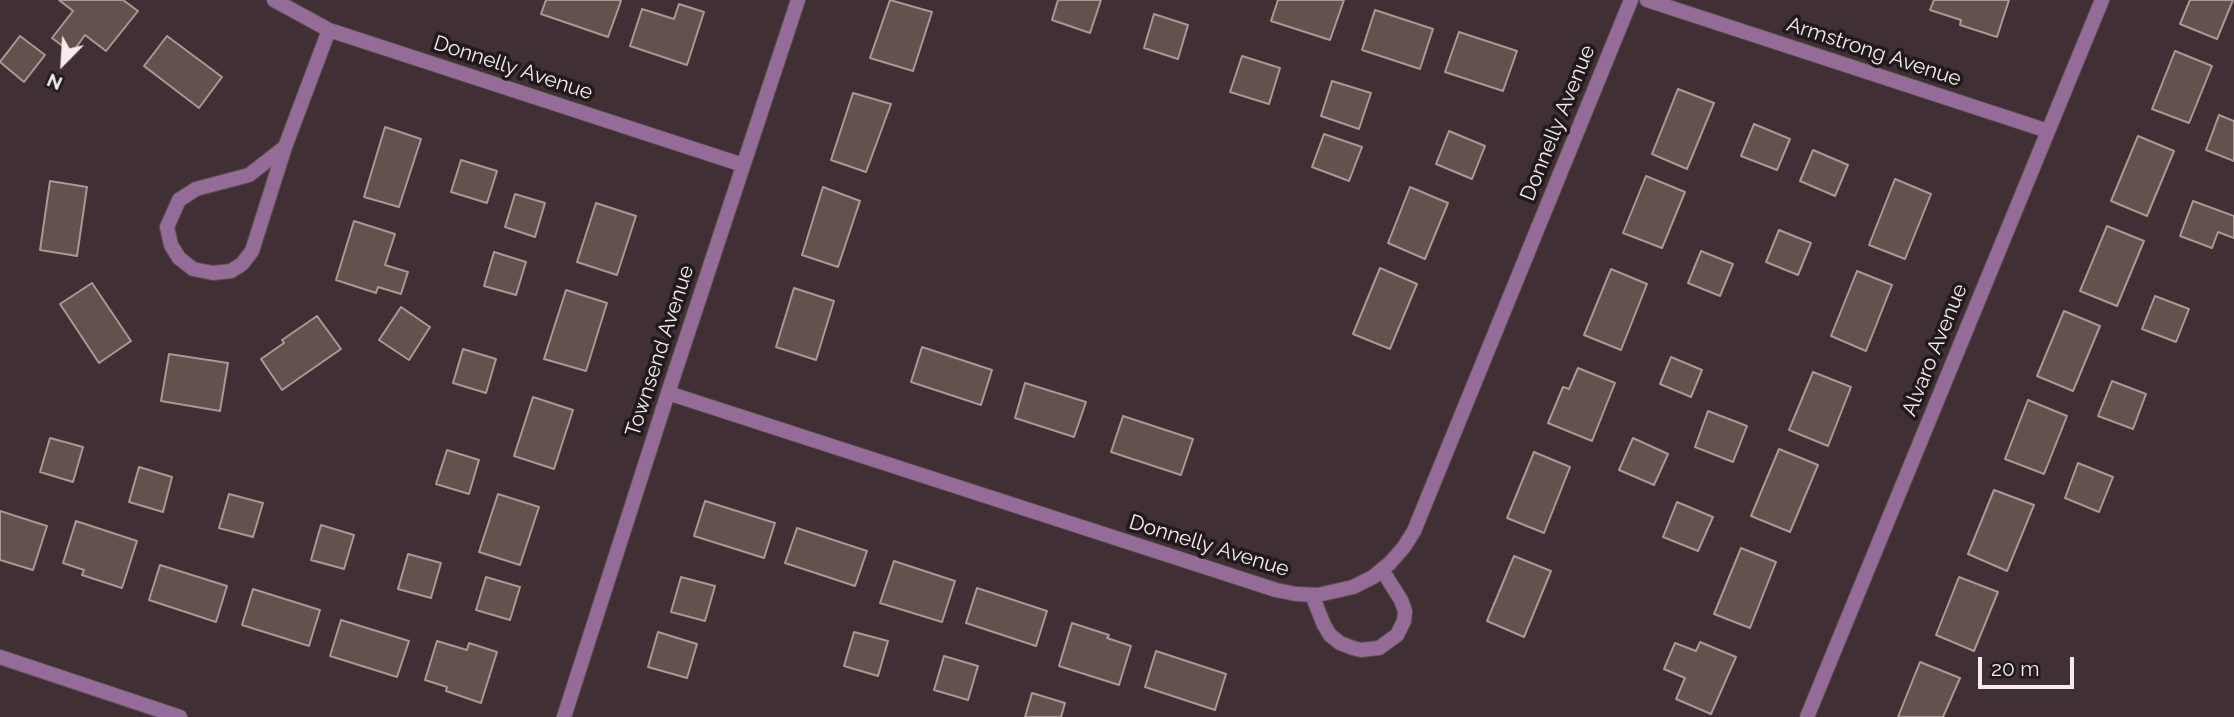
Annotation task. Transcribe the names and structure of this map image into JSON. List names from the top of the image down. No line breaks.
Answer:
{"streets":{"street":["Armstrong Avenue","Donnelly Avenue","Alvaro Avenue","Townsend Avenue"]},"crossings":[["Armstrong Avenue","Alvaro Avenue"],["Donnelly Avenue","Townsend Avenue"]],"scale_bar":"20 m","north":"bottom left"}
